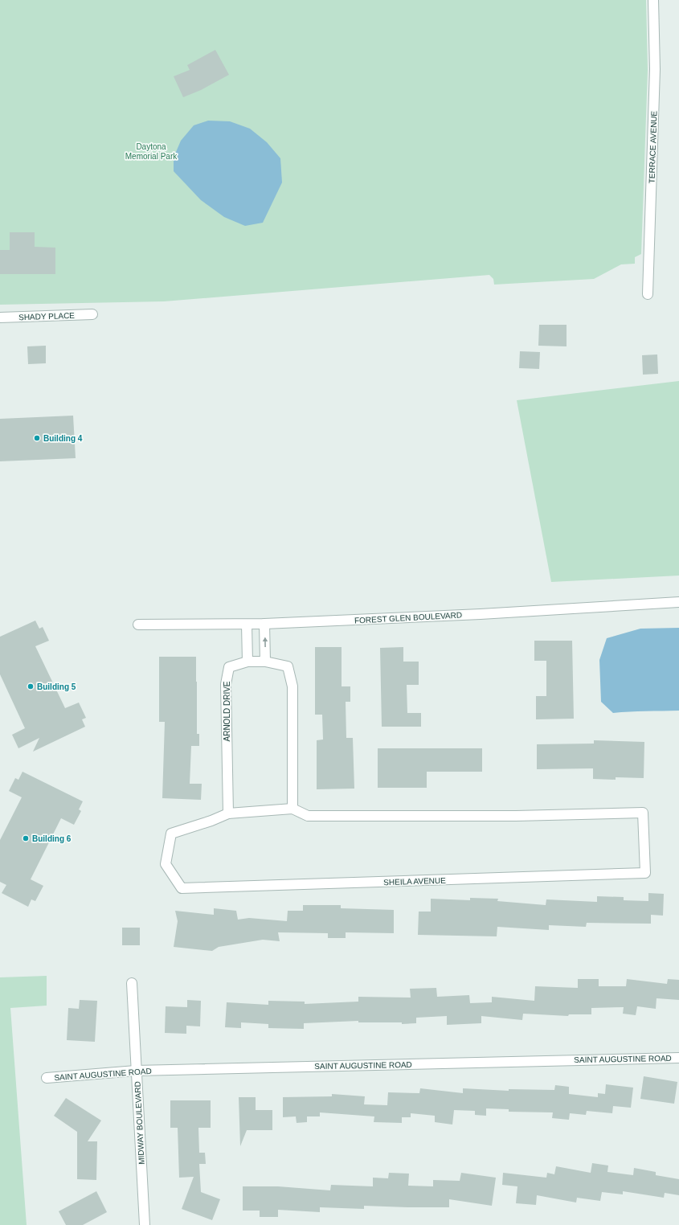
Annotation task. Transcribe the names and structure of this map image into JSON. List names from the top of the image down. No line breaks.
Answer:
{"streets":{"street":["TERRACE AVENUE","SHADY PLACE","FOREST GLEN BOULEVARD","ARNOLD DRIVE","SHEILA AVENUE","SAINT AUGUSTINE ROAD","MIDWAY BOULEVARD"]},"crossings":[["ARNOLD DRIVE","SHEILA AVENUE"],["SAINT AUGUSTINE ROAD","MIDWAY BOULEVARD"]],"parks":["Daytona Memorial Park"],"places":["Building 4","Building 5","Building 6"]}
